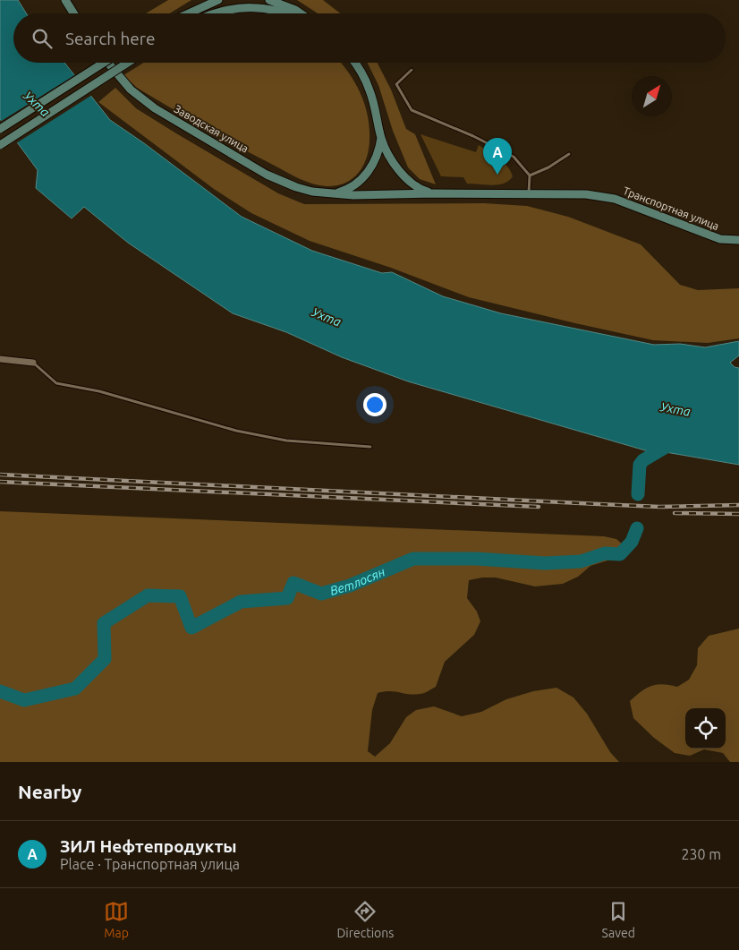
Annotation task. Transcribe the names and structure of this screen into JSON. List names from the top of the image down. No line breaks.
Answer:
{"streets":{"street":["Заводская улица","Транспортная улица"]},"crossings":[["Заводская улица","Транспортная улица"]],"water":["Ухта","Ветлосян"],"north":"top right","page":{"search":"Search here","pins":"A","heading":"Nearby","list":[{"mark":"A","name":"ЗИЛ Нефтепродукты","note":"Place · Транспортная улица","value":"230 m"}],"nav":["Map","Directions","Saved"]}}
